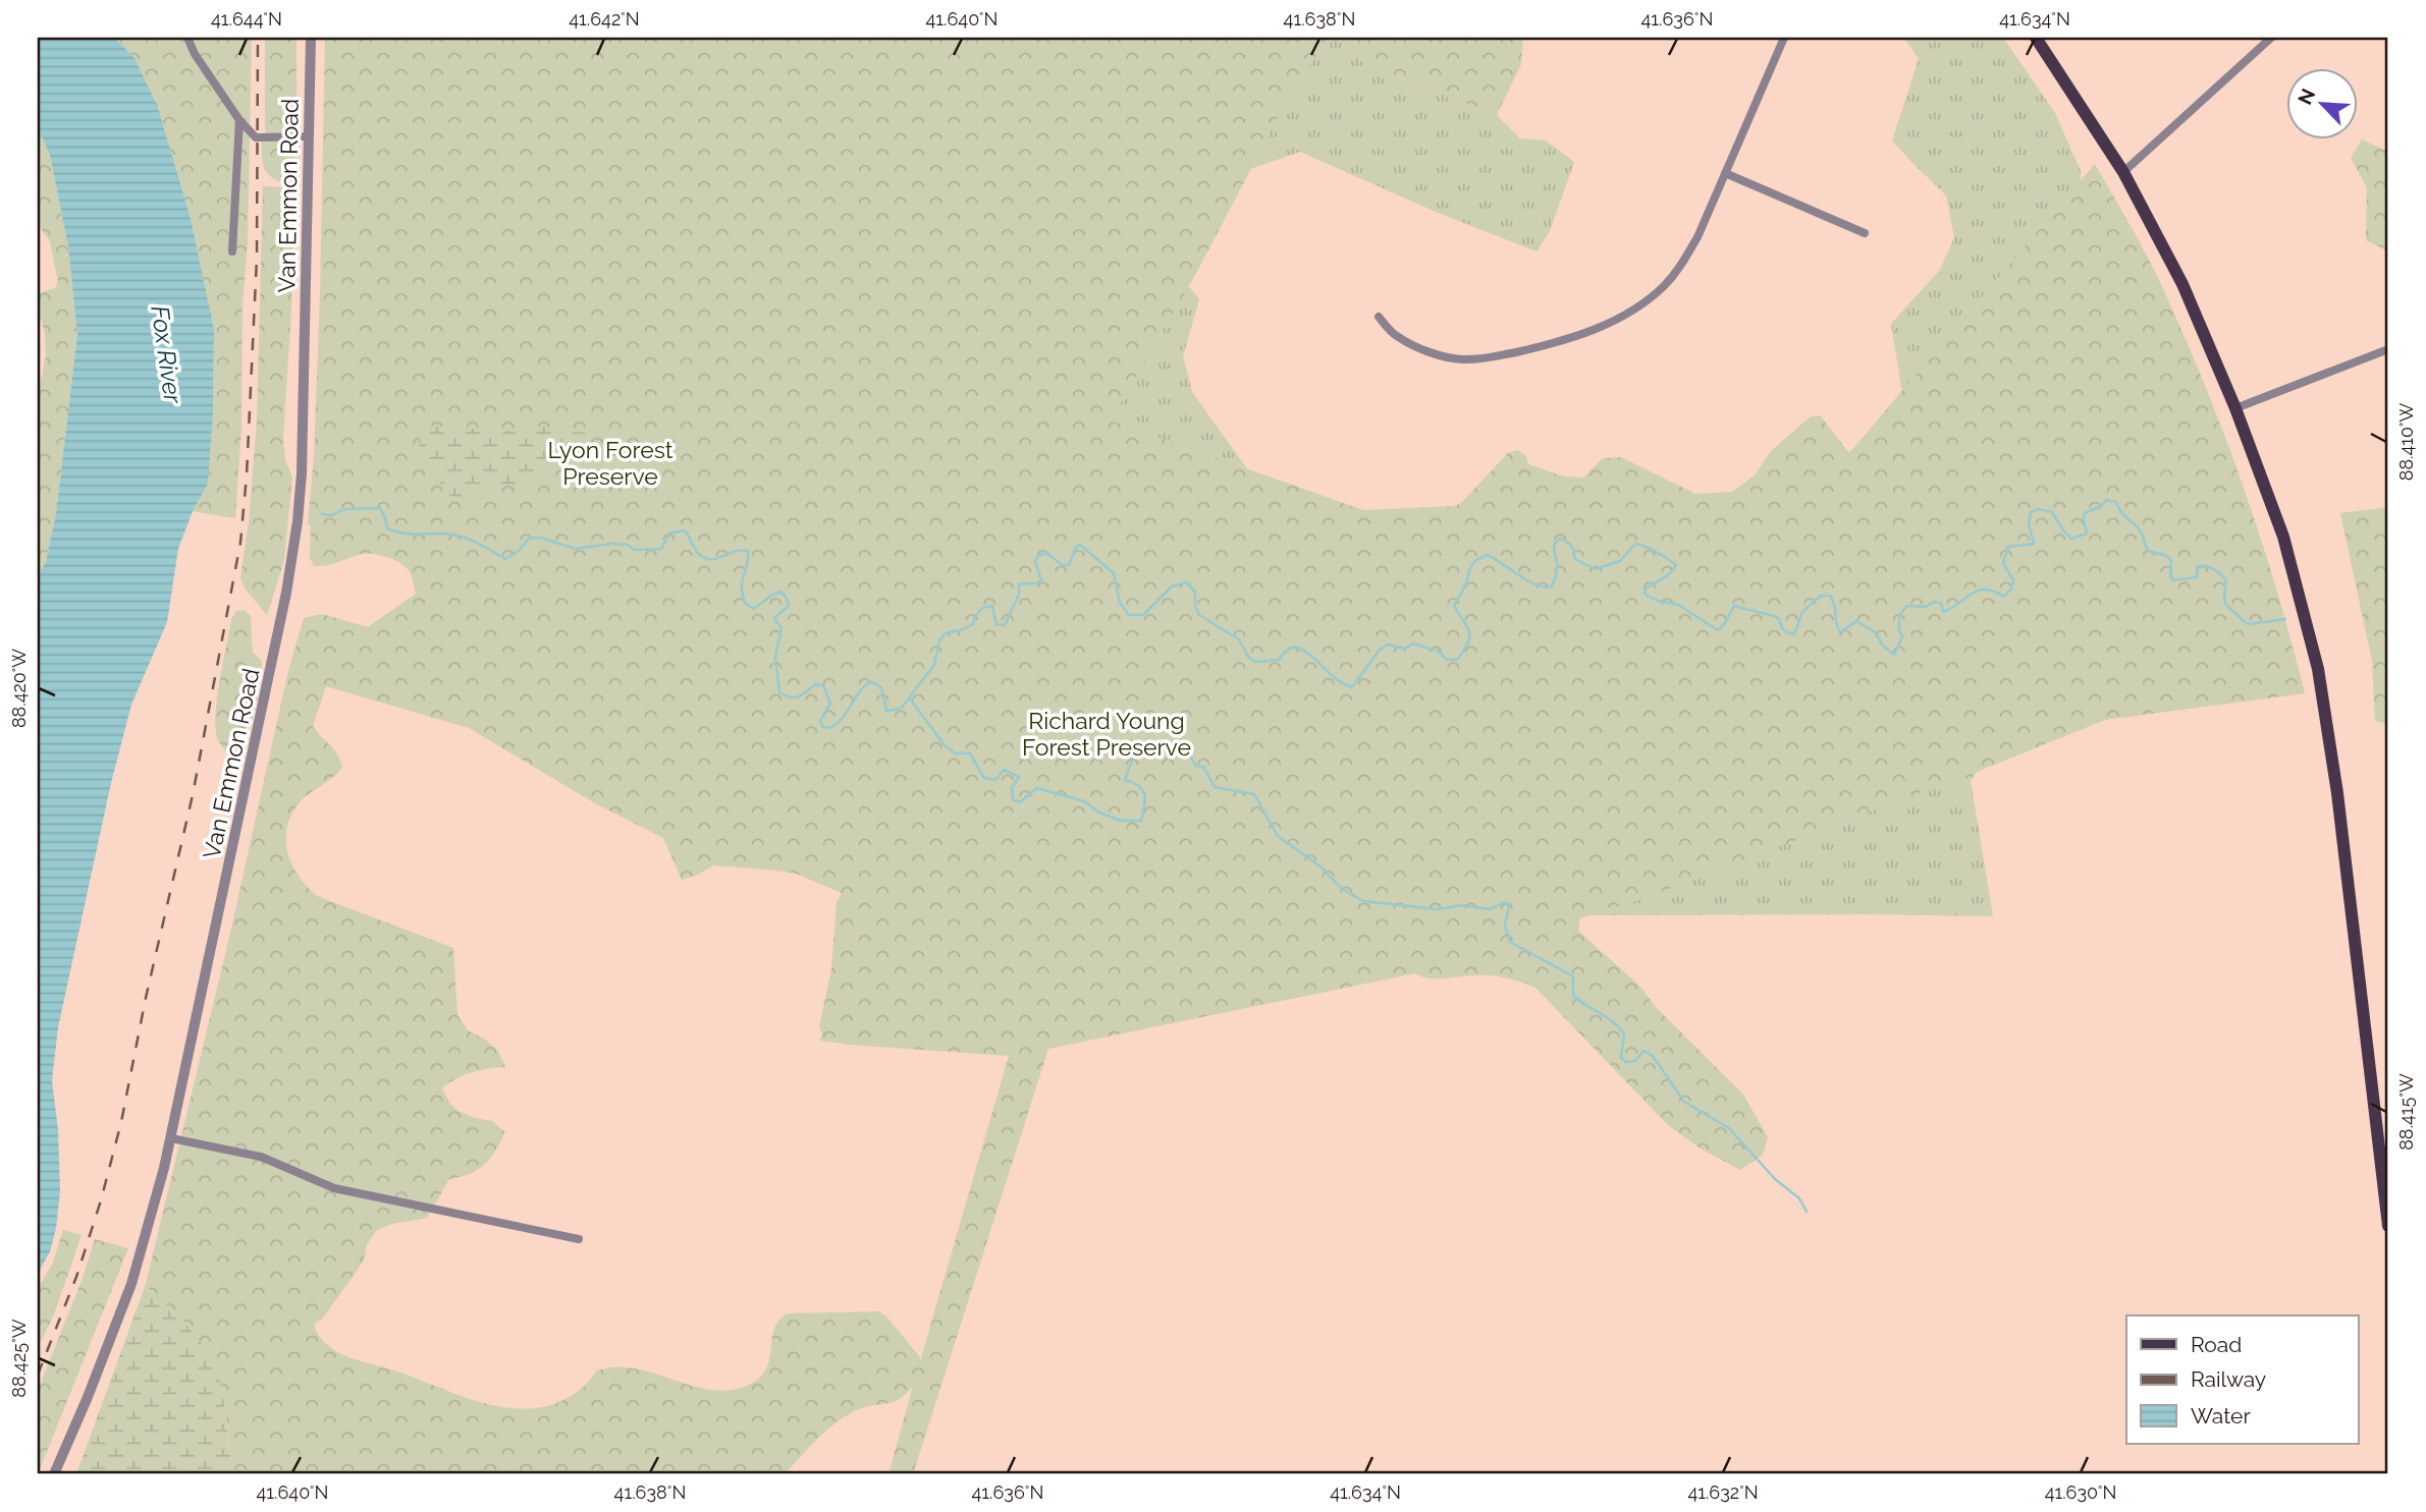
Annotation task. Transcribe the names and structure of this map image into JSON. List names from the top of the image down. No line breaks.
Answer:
{"streets":{"street":["Van Emmon Road"]},"water":["Fox River"],"parks":["Lyon Forest Preserve","Richard Young Forest Preserve"],"legend":["Road","Railway","Water"],"north":"top left","coordinates":["41.644°N","41.642°N","41.640°N","41.638°N","41.636°N","41.634°N","88.410°W","88.420°W","88.415°W","88.425°W","41.632°N","41.630°N"]}
